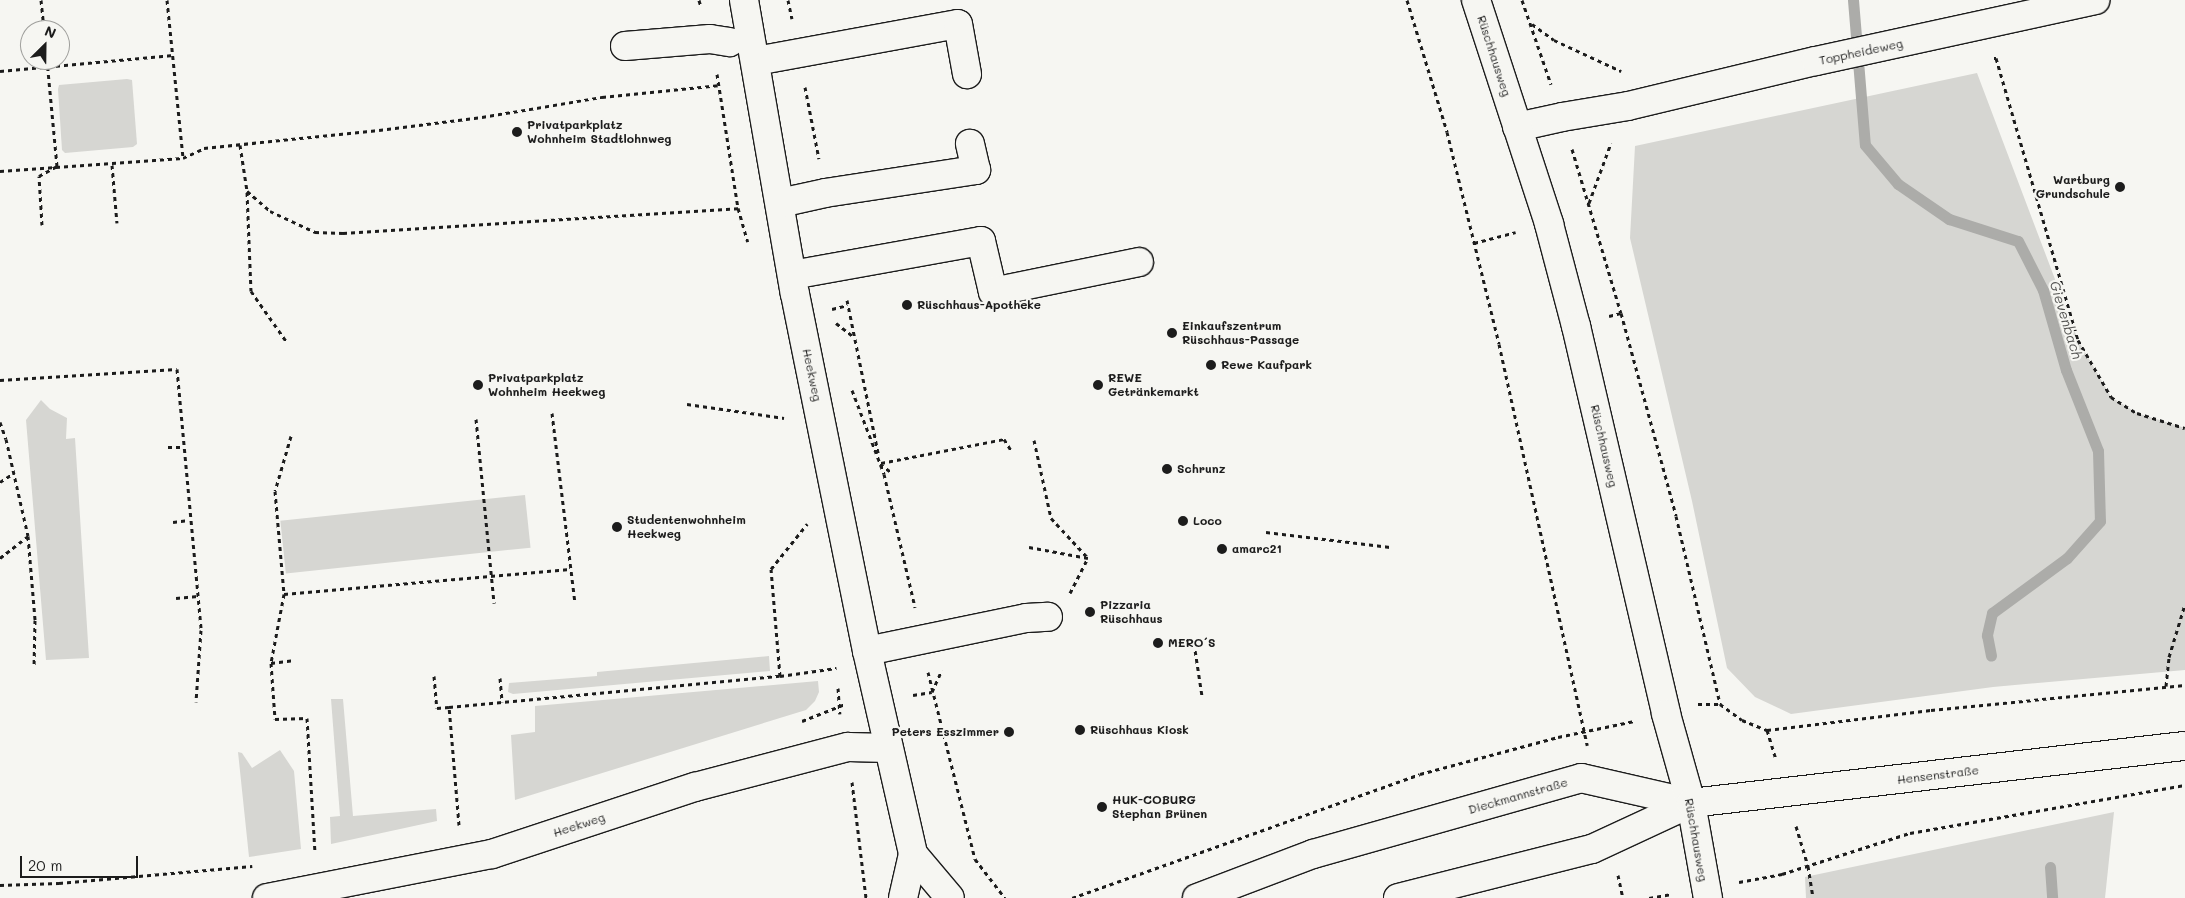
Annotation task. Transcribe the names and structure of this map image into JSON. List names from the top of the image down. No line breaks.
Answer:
{"streets":{"street":["Toppheideweg","Rüschhausweg","Heekweg","Hensenstraße","Dieckmannstraße"]},"crossings":[["Toppheideweg","Rüschhausweg"],["Rüschhausweg","Hensenstraße"],["Rüschhausweg","Dieckmannstraße"],["Hensenstraße","Dieckmannstraße"]],"water":["Gievenbach"],"places":["Privatparkplatz Wohnheim Stadtlohnweg","Wartburg Grundschule","Rüschhaus-Apotheke","Einkaufszentrum Rüschhaus-Passage","Rewe Kaufpark","Privatparkplatz Wohnheim Heekweg","REWE Getränkemarkt","Schrunz","Loco","Studentenwohnheim Heekweg","amarc21","Pizzaria Rüschhaus","MERO´S","Rüschhaus Kiosk","Peters Esszimmer","HUK-COBURG Stephan Brünen"],"scale_bar":"20 m","north":"top right"}
